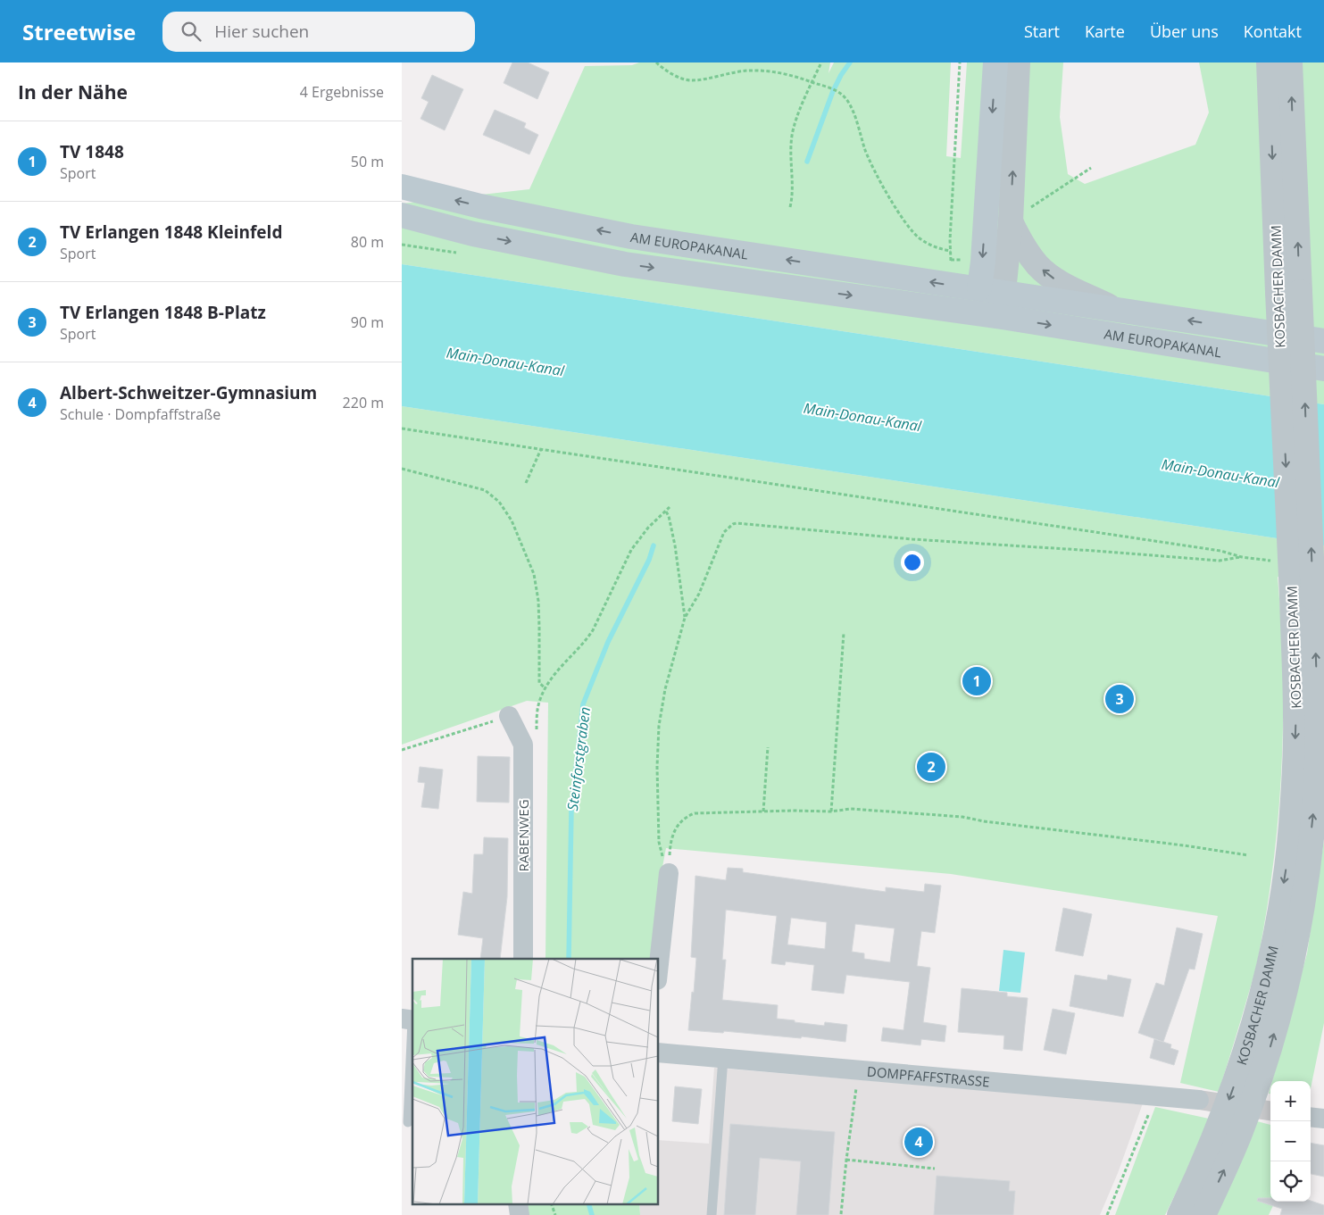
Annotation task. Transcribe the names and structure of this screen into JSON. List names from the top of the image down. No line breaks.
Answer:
{"streets":{"main road":["AM EUROPAKANAL"],"street":["KOSBACHER DAMM","RABENWEG","DOMPFAFFSTRASSE"]},"water":["Main-Donau-Kanal","Steinforstgraben"],"page":{"header":"Streetwise","search":"Hier suchen","nav":["Start","Karte","Über uns","Kontakt"],"heading":["In der Nähe","4 Ergebnisse"],"list":[{"mark":"1","name":"TV 1848","note":"Sport","value":"50 m"},{"mark":"2","name":"TV Erlangen 1848 Kleinfeld","note":"Sport","value":"80 m"},{"mark":"3","name":"TV Erlangen 1848 B-Platz","note":"Sport","value":"90 m"},{"mark":"4","name":"Albert-Schweitzer-Gymnasium","note":"Schule · Dompfaffstraße","value":"220 m"}],"pins":["1","3","2","4"],"map_buttons":["+","−"]}}
